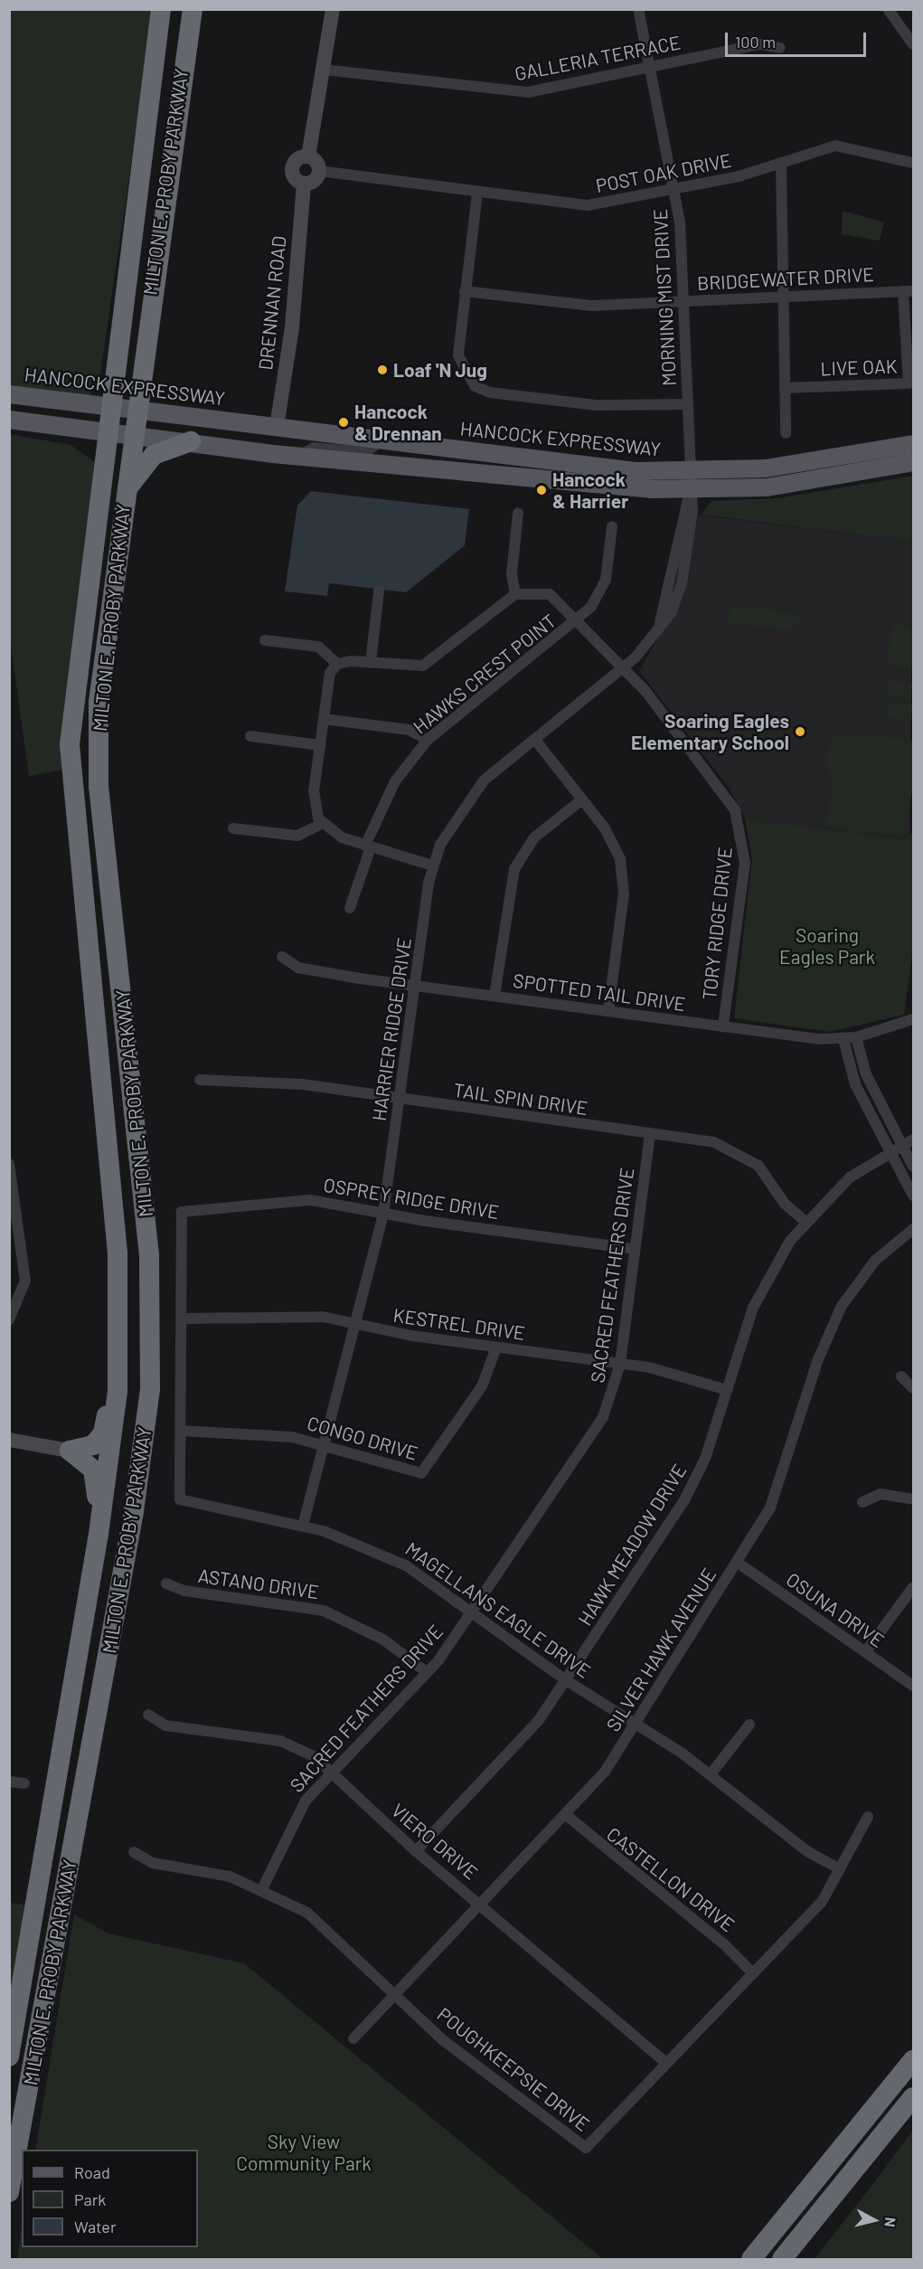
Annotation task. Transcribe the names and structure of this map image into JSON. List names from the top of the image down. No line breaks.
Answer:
{"streets":{"highway":["MILTON E. PROBY PARKWAY"],"main road":["HANCOCK EXPRESSWAY"],"street":["GALLERIA TERRACE","POST OAK DRIVE","BRIDGEWATER DRIVE","MORNING MIST DRIVE","DRENNAN ROAD","LIVE OAK","HAWKS CREST POINT","TORY RIDGE DRIVE","SPOTTED TAIL DRIVE","HARRIER RIDGE DRIVE","TAIL SPIN DRIVE","OSPREY RIDGE DRIVE","SACRED FEATHERS DRIVE","KESTREL DRIVE","CONGO DRIVE","HAWK MEADOW DRIVE","ASTANO DRIVE","MAGELLANS EAGLE DRIVE","OSUNA DRIVE","SILVER HAWK AVENUE","VIERO DRIVE","CASTELLON DRIVE","POUGHKEEPSIE DRIVE"]},"crossings":[["GALLERIA TERRACE","MORNING MIST DRIVE"],["POST OAK DRIVE","MORNING MIST DRIVE"],["POST OAK DRIVE","DRENNAN ROAD"],["MILTON E. PROBY PARKWAY","HANCOCK EXPRESSWAY"],["BRIDGEWATER DRIVE","MORNING MIST DRIVE"],["BRIDGEWATER DRIVE","LIVE OAK"],["MORNING MIST DRIVE","HANCOCK EXPRESSWAY"],["MORNING MIST DRIVE","HARRIER RIDGE DRIVE"],["DRENNAN ROAD","HANCOCK EXPRESSWAY"],["HANCOCK EXPRESSWAY","HARRIER RIDGE DRIVE"],["HAWKS CREST POINT","TORY RIDGE DRIVE"],["TORY RIDGE DRIVE","SPOTTED TAIL DRIVE"],["TORY RIDGE DRIVE","HARRIER RIDGE DRIVE"],["SPOTTED TAIL DRIVE","HARRIER RIDGE DRIVE"],["HARRIER RIDGE DRIVE","TAIL SPIN DRIVE"],["HARRIER RIDGE DRIVE","OSPREY RIDGE DRIVE"],["HARRIER RIDGE DRIVE","KESTREL DRIVE"],["HARRIER RIDGE DRIVE","CONGO DRIVE"],["HARRIER RIDGE DRIVE","MAGELLANS EAGLE DRIVE"],["TAIL SPIN DRIVE","SACRED FEATHERS DRIVE"],["TAIL SPIN DRIVE","HAWK MEADOW DRIVE"],["OSPREY RIDGE DRIVE","SACRED FEATHERS DRIVE"],["OSPREY RIDGE DRIVE","MAGELLANS EAGLE DRIVE"],["SACRED FEATHERS DRIVE","KESTREL DRIVE"],["SACRED FEATHERS DRIVE","ASTANO DRIVE"],["SACRED FEATHERS DRIVE","MAGELLANS EAGLE DRIVE"],["SACRED FEATHERS DRIVE","VIERO DRIVE"],["SACRED FEATHERS DRIVE","POUGHKEEPSIE DRIVE"],["KESTREL DRIVE","CONGO DRIVE"],["KESTREL DRIVE","HAWK MEADOW DRIVE"],["KESTREL DRIVE","MAGELLANS EAGLE DRIVE"],["CONGO DRIVE","MAGELLANS EAGLE DRIVE"],["HAWK MEADOW DRIVE","MAGELLANS EAGLE DRIVE"],["HAWK MEADOW DRIVE","VIERO DRIVE"],["MAGELLANS EAGLE DRIVE","SILVER HAWK AVENUE"],["MAGELLANS EAGLE DRIVE","POUGHKEEPSIE DRIVE"],["OSUNA DRIVE","SILVER HAWK AVENUE"],["SILVER HAWK AVENUE","VIERO DRIVE"],["SILVER HAWK AVENUE","CASTELLON DRIVE"],["SILVER HAWK AVENUE","POUGHKEEPSIE DRIVE"],["VIERO DRIVE","POUGHKEEPSIE DRIVE"],["CASTELLON DRIVE","POUGHKEEPSIE DRIVE"]],"parks":["Soaring Eagles Park","Sky View Community Park"],"places":["Loaf 'N Jug","Hancock & Drennan","Hancock & Harrier","Soaring Eagles Elementary School"],"legend":["Road","Park","Water"],"scale_bar":"100 m","north":"right"}
